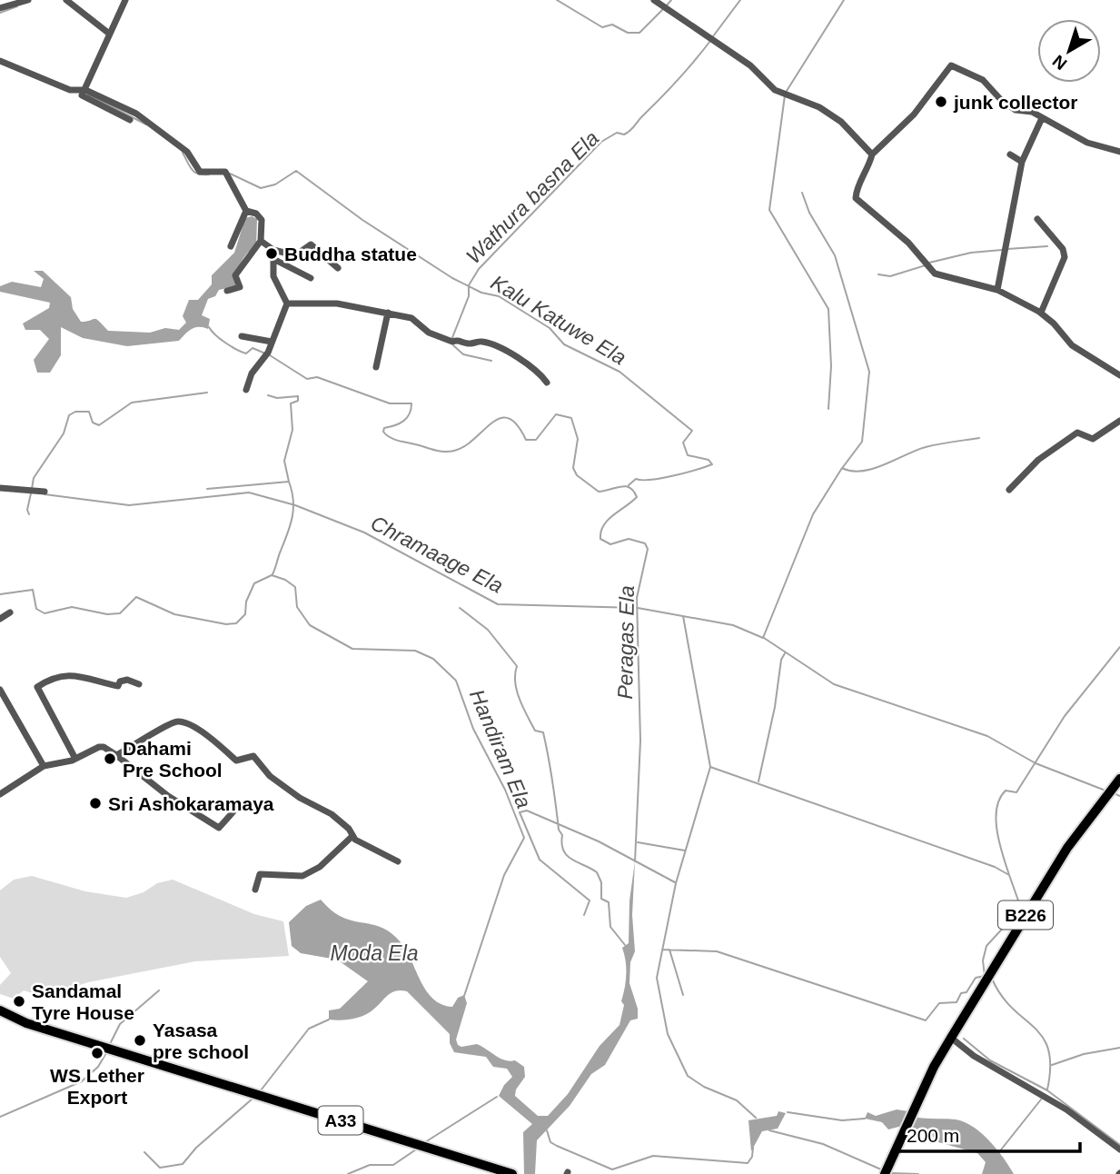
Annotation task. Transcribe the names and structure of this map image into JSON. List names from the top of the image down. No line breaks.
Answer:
{"streets":{"main road":["B226","A33"]},"water":["Wathura basna Ela","Kalu Katuwe Ela","Chramaage Ela","Peragas Ela","Handiram Ela","Moda Ela"],"places":["junk collector","Buddha statue","Dahami Pre School","Sri Ashokaramaya","Sandamal Tyre House","Yasasa pre school","WS Lether Export"],"scale_bar":"200 m","north":"bottom left"}
